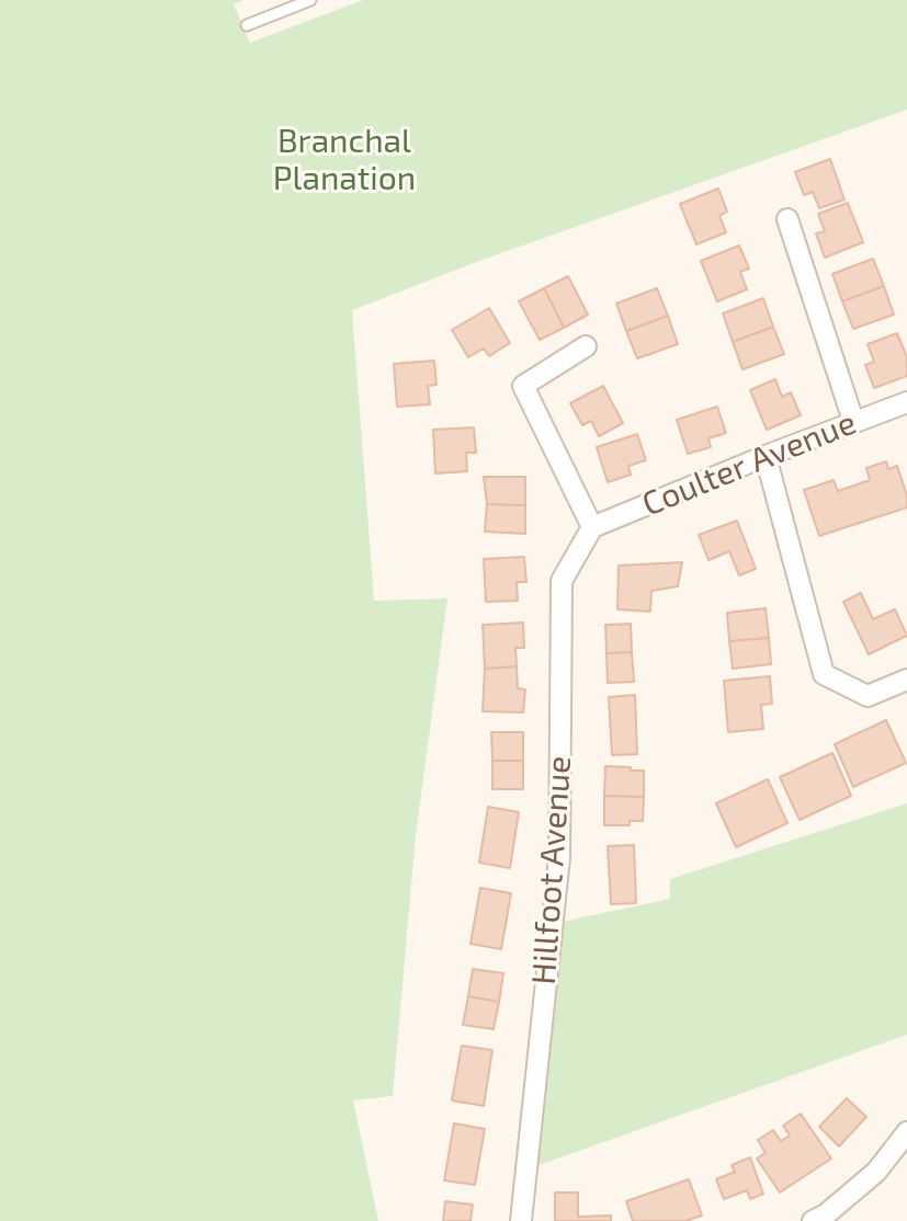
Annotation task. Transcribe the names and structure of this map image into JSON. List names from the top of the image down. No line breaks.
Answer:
{"streets":{"street":["Coulter Avenue","Hillfoot Avenue"]},"crossings":[["Coulter Avenue","Hillfoot Avenue"]],"parks":["Branchal Planation"]}
